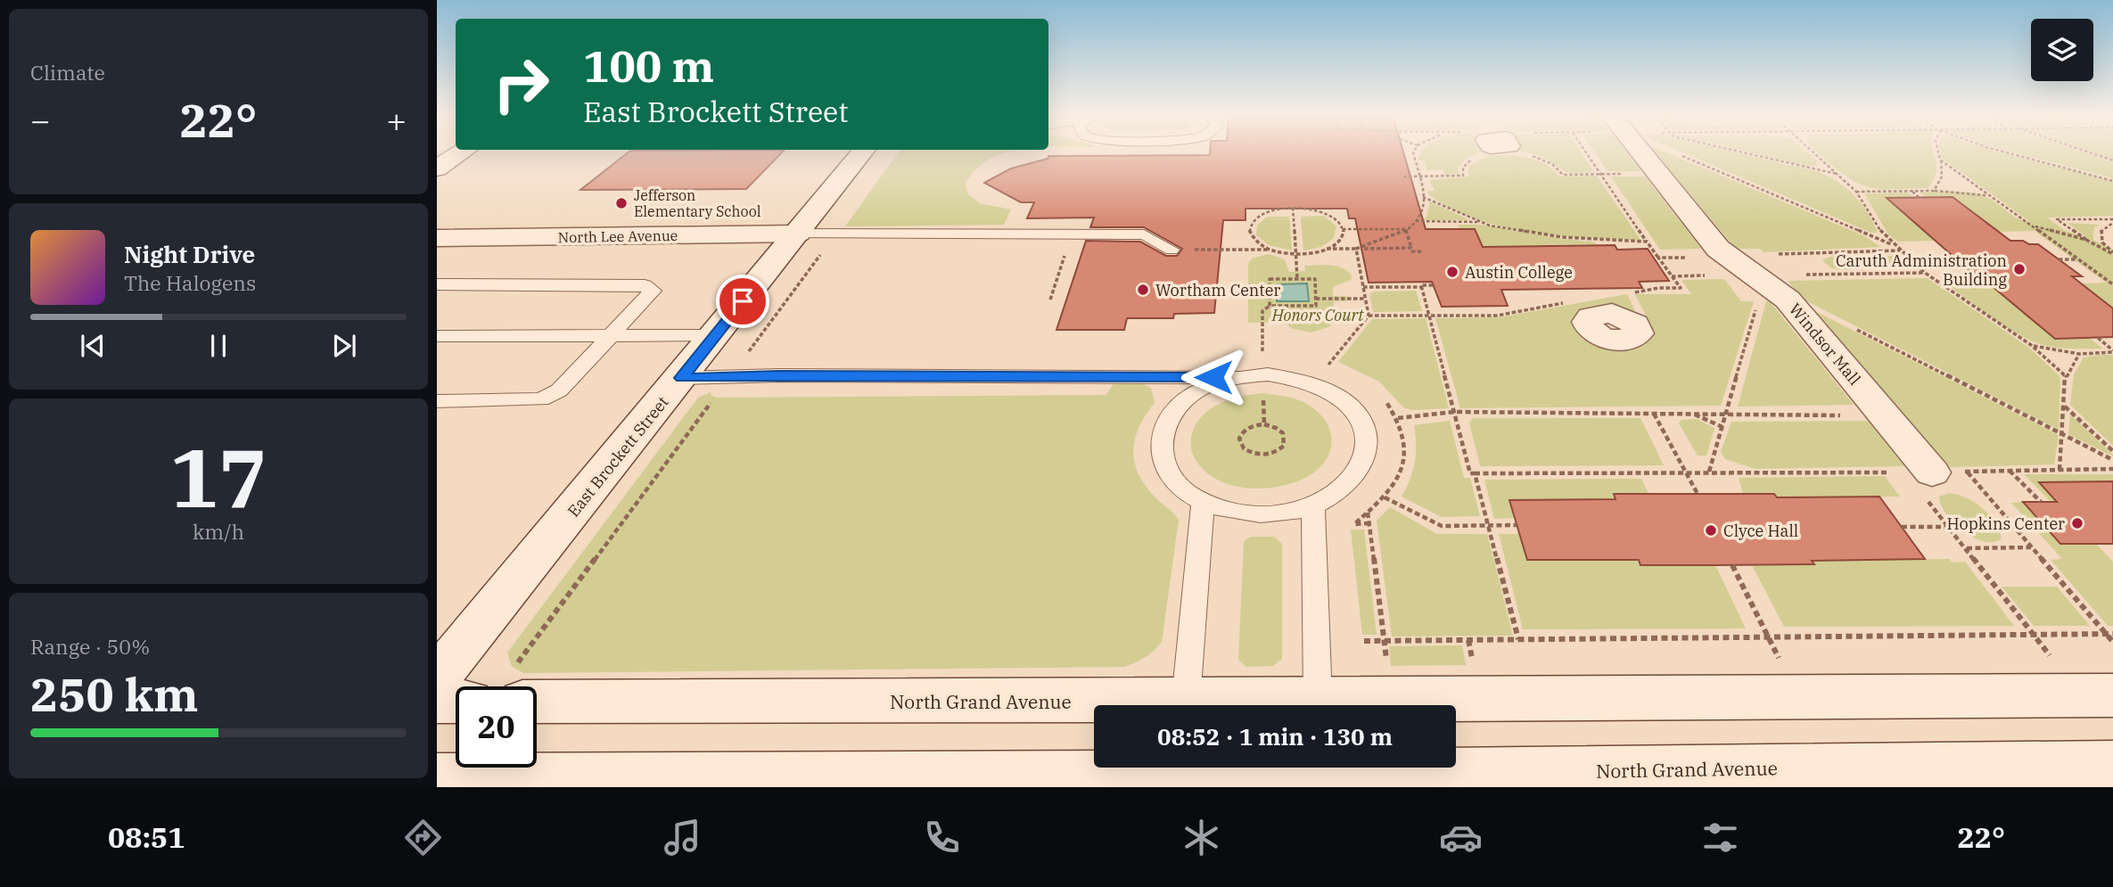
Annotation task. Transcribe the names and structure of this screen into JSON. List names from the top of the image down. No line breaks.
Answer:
{"streets":{"main road":["North Lee Avenue","Windsor Mall","East Brockett Street","North Grand Avenue"]},"crossings":[["North Lee Avenue","East Brockett Street"]],"parks":["Honors Court"],"places":["Jefferson Elementary School","Caruth Administration Building","Austin College","Wortham Center","Hopkins Center","Clyce Hall"],"page":{"tile":["Climate",["17","km/h"],["Range · 50%","250 km"]],"turn":["100 m","East Brockett Street"],"heat":["−","22°","+"],"song":["Night Drive","The Halogens"],"limit":"20","trip":"08:52 · 1 min · 130 m","tabs":["08:51","22°"]}}
